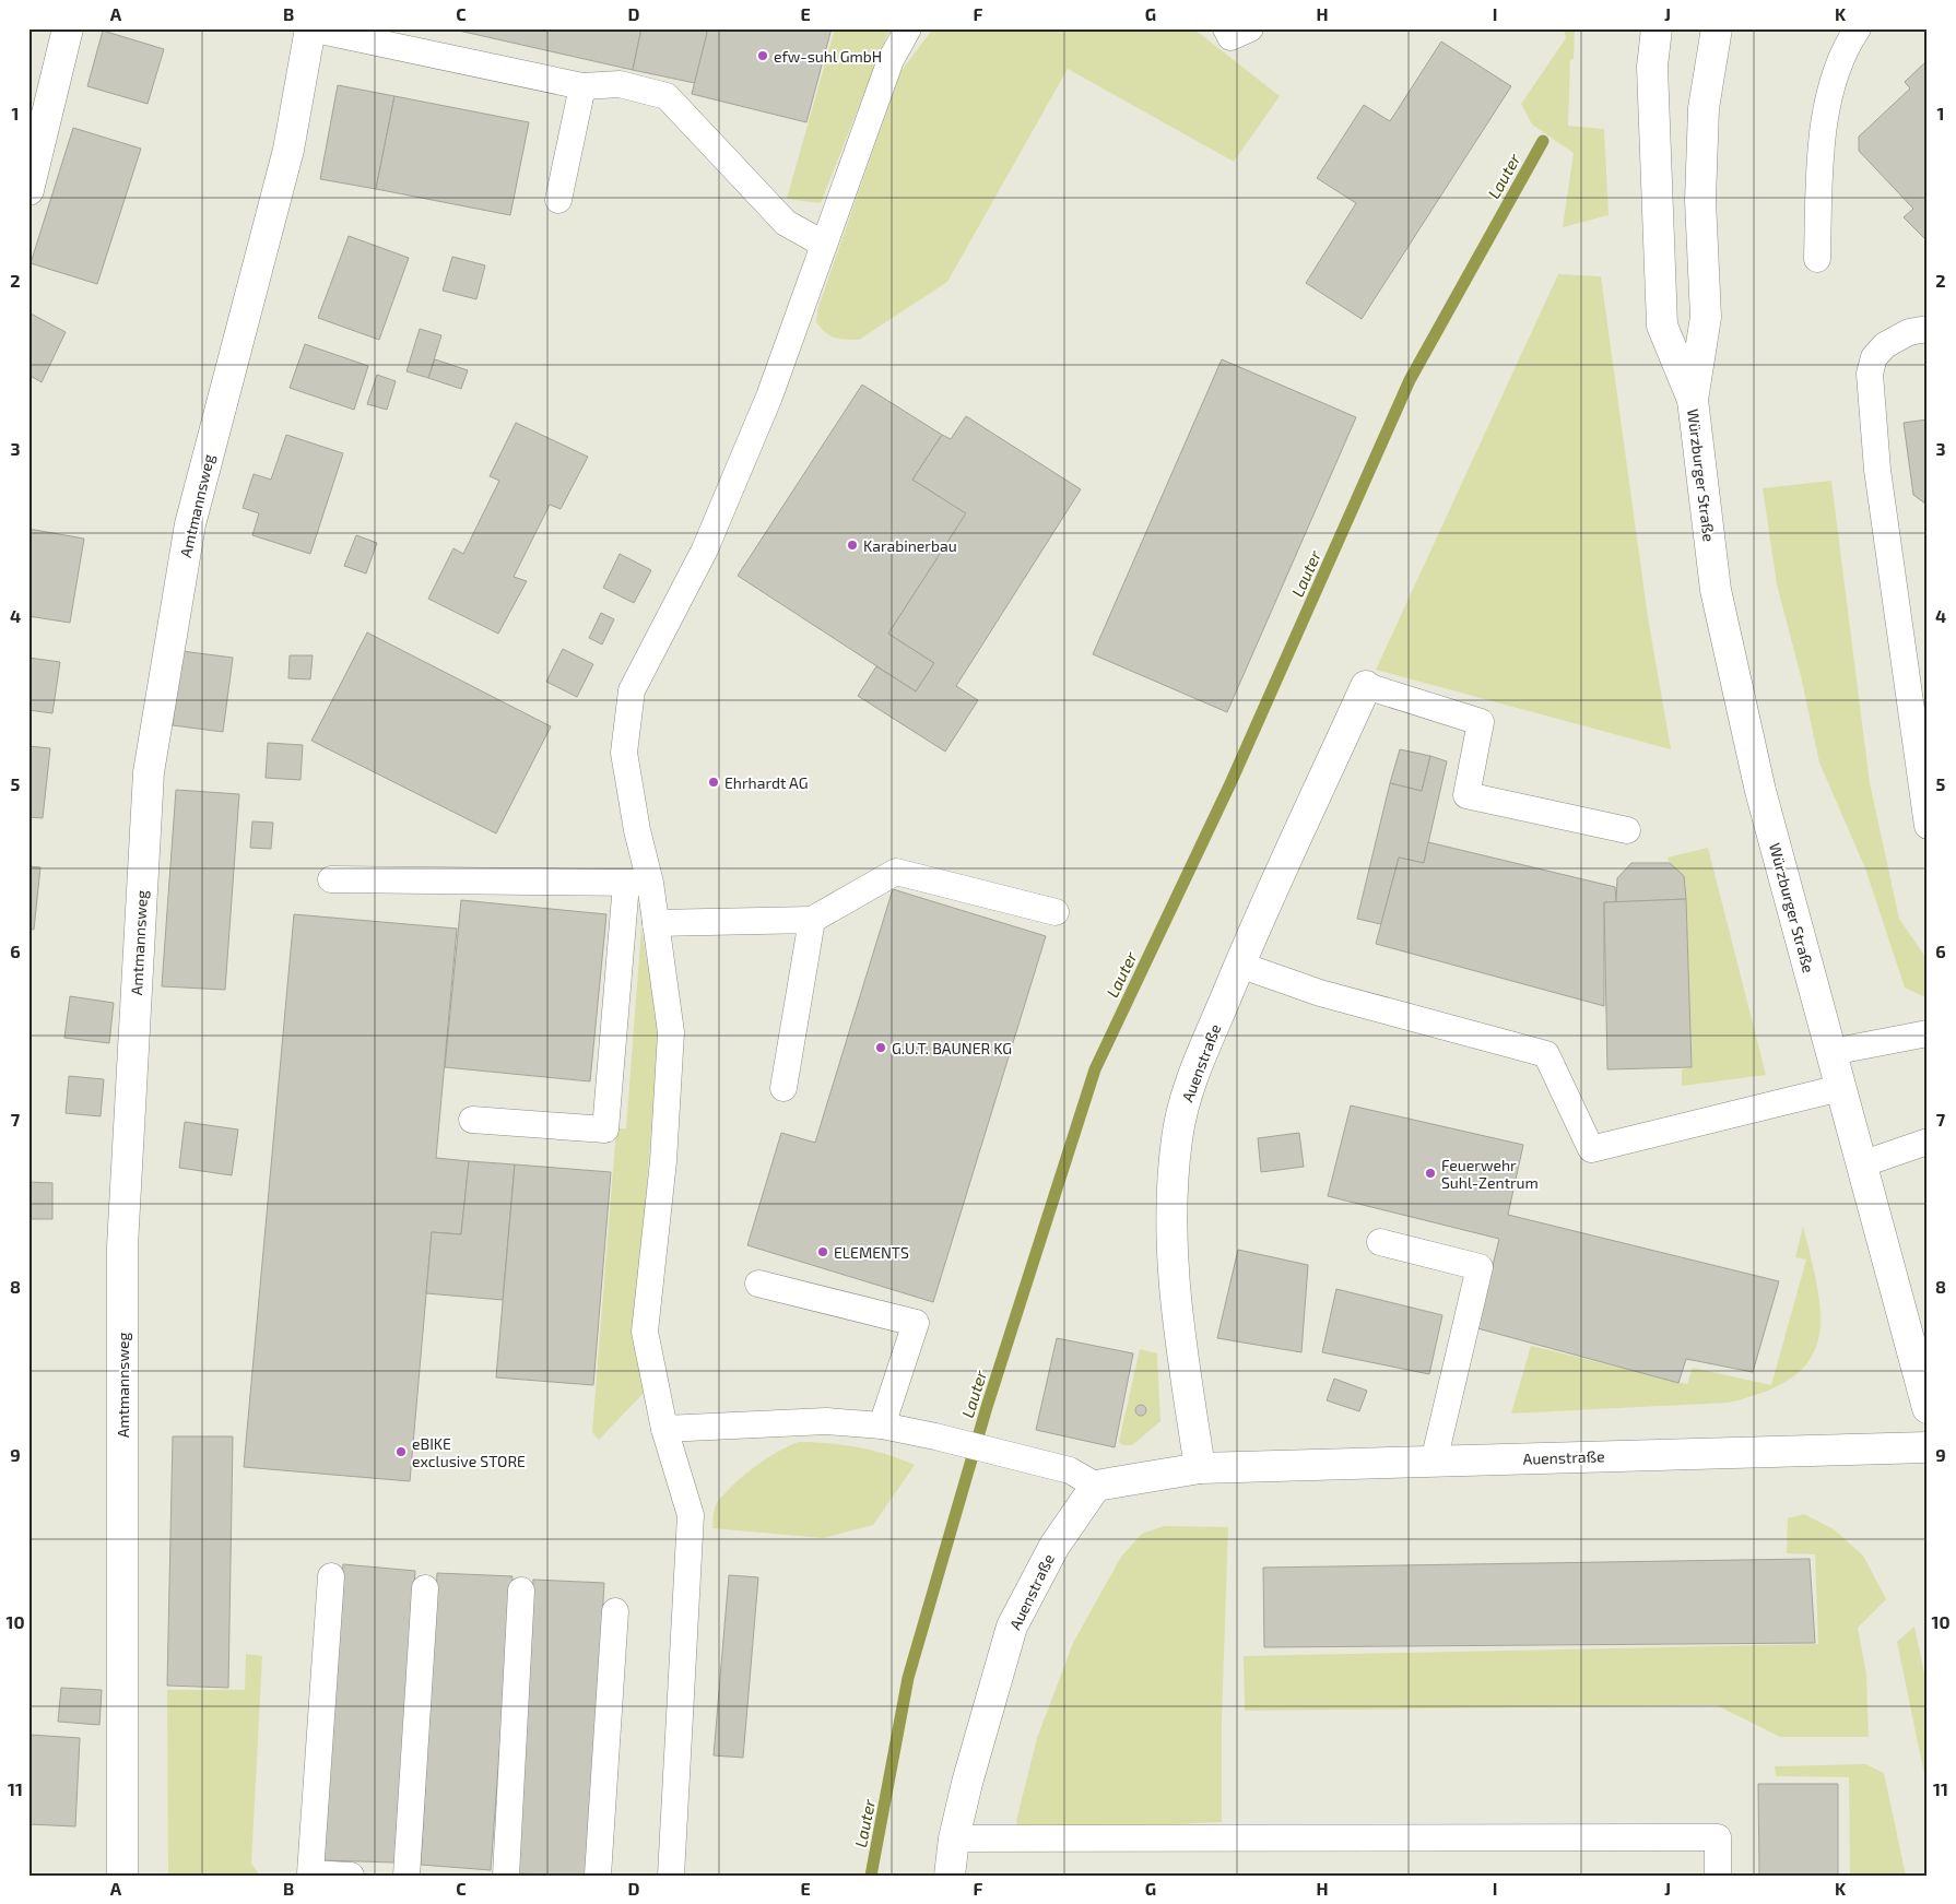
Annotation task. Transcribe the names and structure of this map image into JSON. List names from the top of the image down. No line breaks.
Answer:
{"streets":{"street":["Würzburger Straße","Amtmannsweg","Auenstraße"]},"water":["Lauter"],"places":["efw-suhl GmbH","Karabinerbau","Ehrhardt AG","G.U.T. BAUNER KG","Feuerwehr Suhl-Zentrum","ELEMENTS","eBIKE exclusive STORE"],"grid":{"columns":["A","B","C","D","E","F","G","H","I","J","K"],"rows":["1","2","3","4","5","6","7","8","9","10","11"]}}
